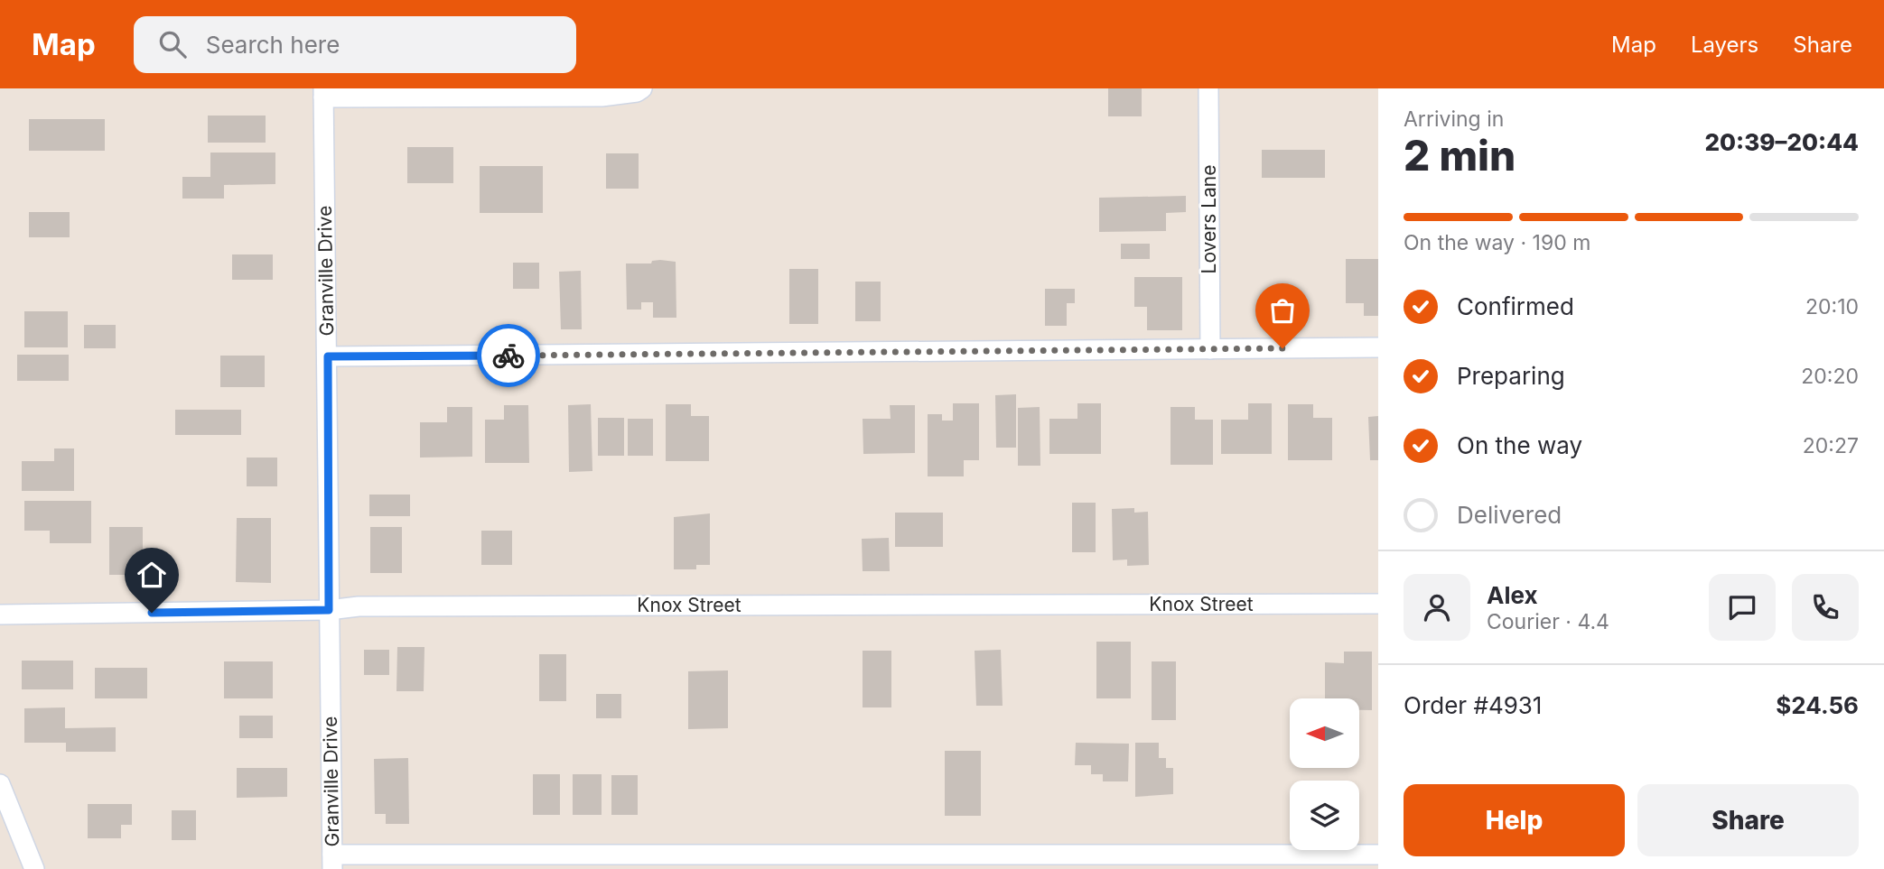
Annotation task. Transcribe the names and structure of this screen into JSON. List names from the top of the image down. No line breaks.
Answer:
{"streets":{"street":["Lovers Lane","Granville Drive","Knox Street"]},"crossings":[["Granville Drive","Knox Street"]],"north":"left","page":{"header":"Map","search":"Search here","nav":["Map","Layers","Share"],"heading":["2 min","Arriving in","20:39–20:44"],"panel":["Alex","Courier · 4.4","Order #4931","$24.56"],"bar":"On the way · 190 m","list":[["Confirmed","20:10"],["Preparing","20:20"],["On the way","20:27"],"Delivered"],"buttons":["Help","Share"]}}
